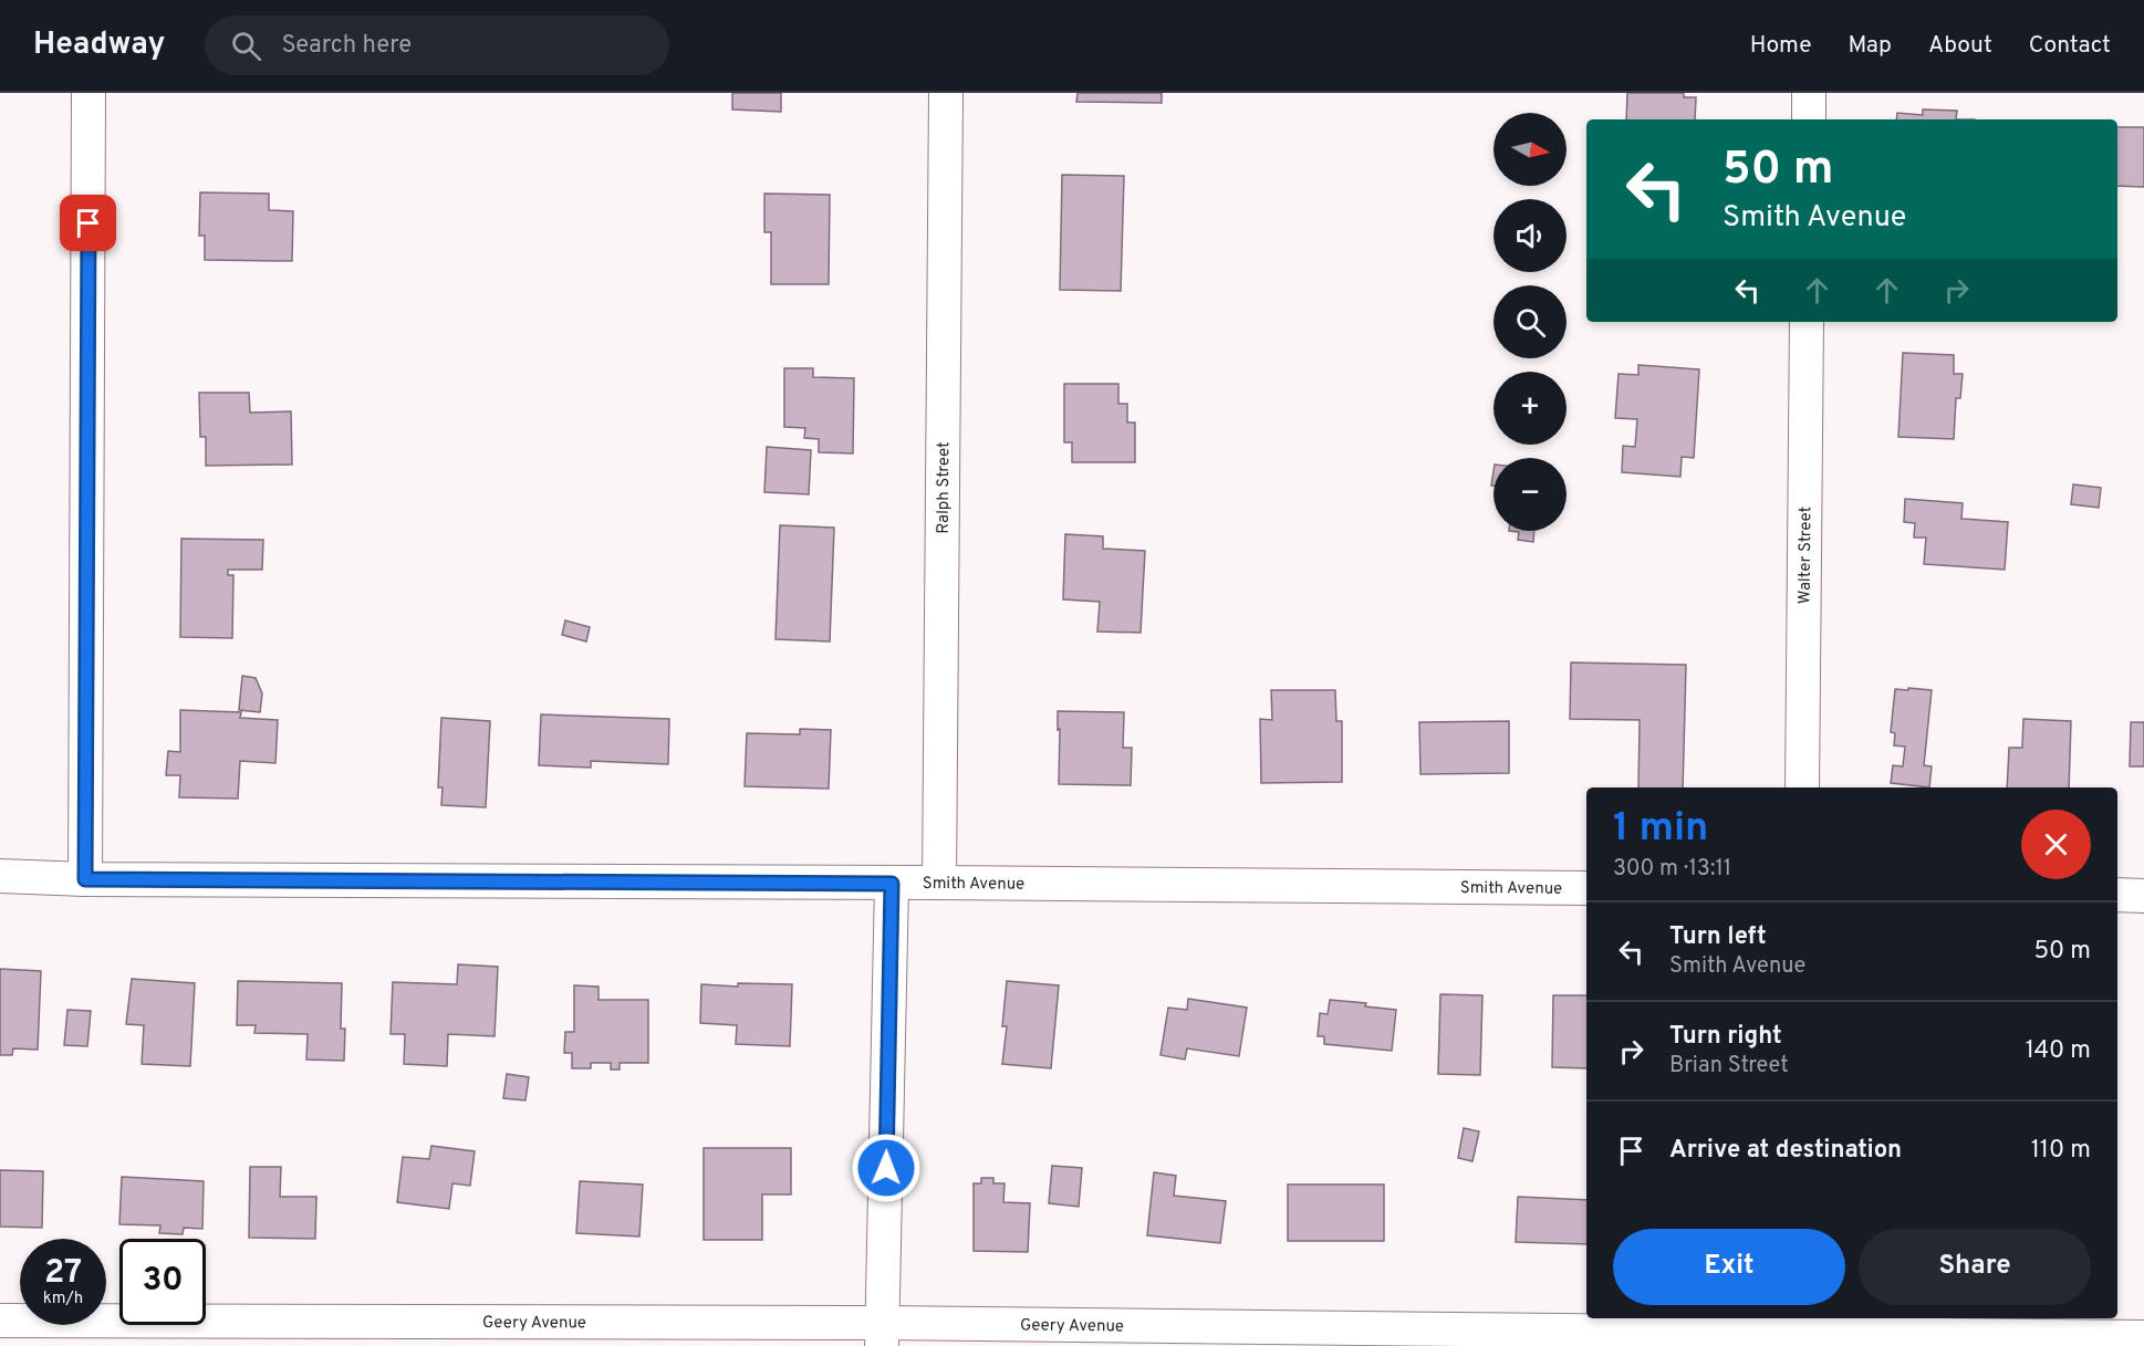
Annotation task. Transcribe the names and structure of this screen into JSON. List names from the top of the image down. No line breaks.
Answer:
{"streets":{"street":["Ralph Street","Walter Street","Smith Avenue","Geery Avenue"]},"crossings":[["Ralph Street","Smith Avenue"]],"north":"right","page":{"header":"Headway","search":"Search here","nav":["Home","Map","About","Contact"],"map_buttons":["+","−"],"turn":["50 m","Smith Avenue"],"heading":["1 min","300 m · 13:11"],"list":[{"name":"Turn left","note":"Smith Avenue","value":"50 m"},{"name":"Turn right","note":"Brian Street","value":"140 m"},{"name":"Arrive at destination","value":"110 m"}],"buttons":["Exit","Share"],"speed":"27 km/h","limit":"30"}}
